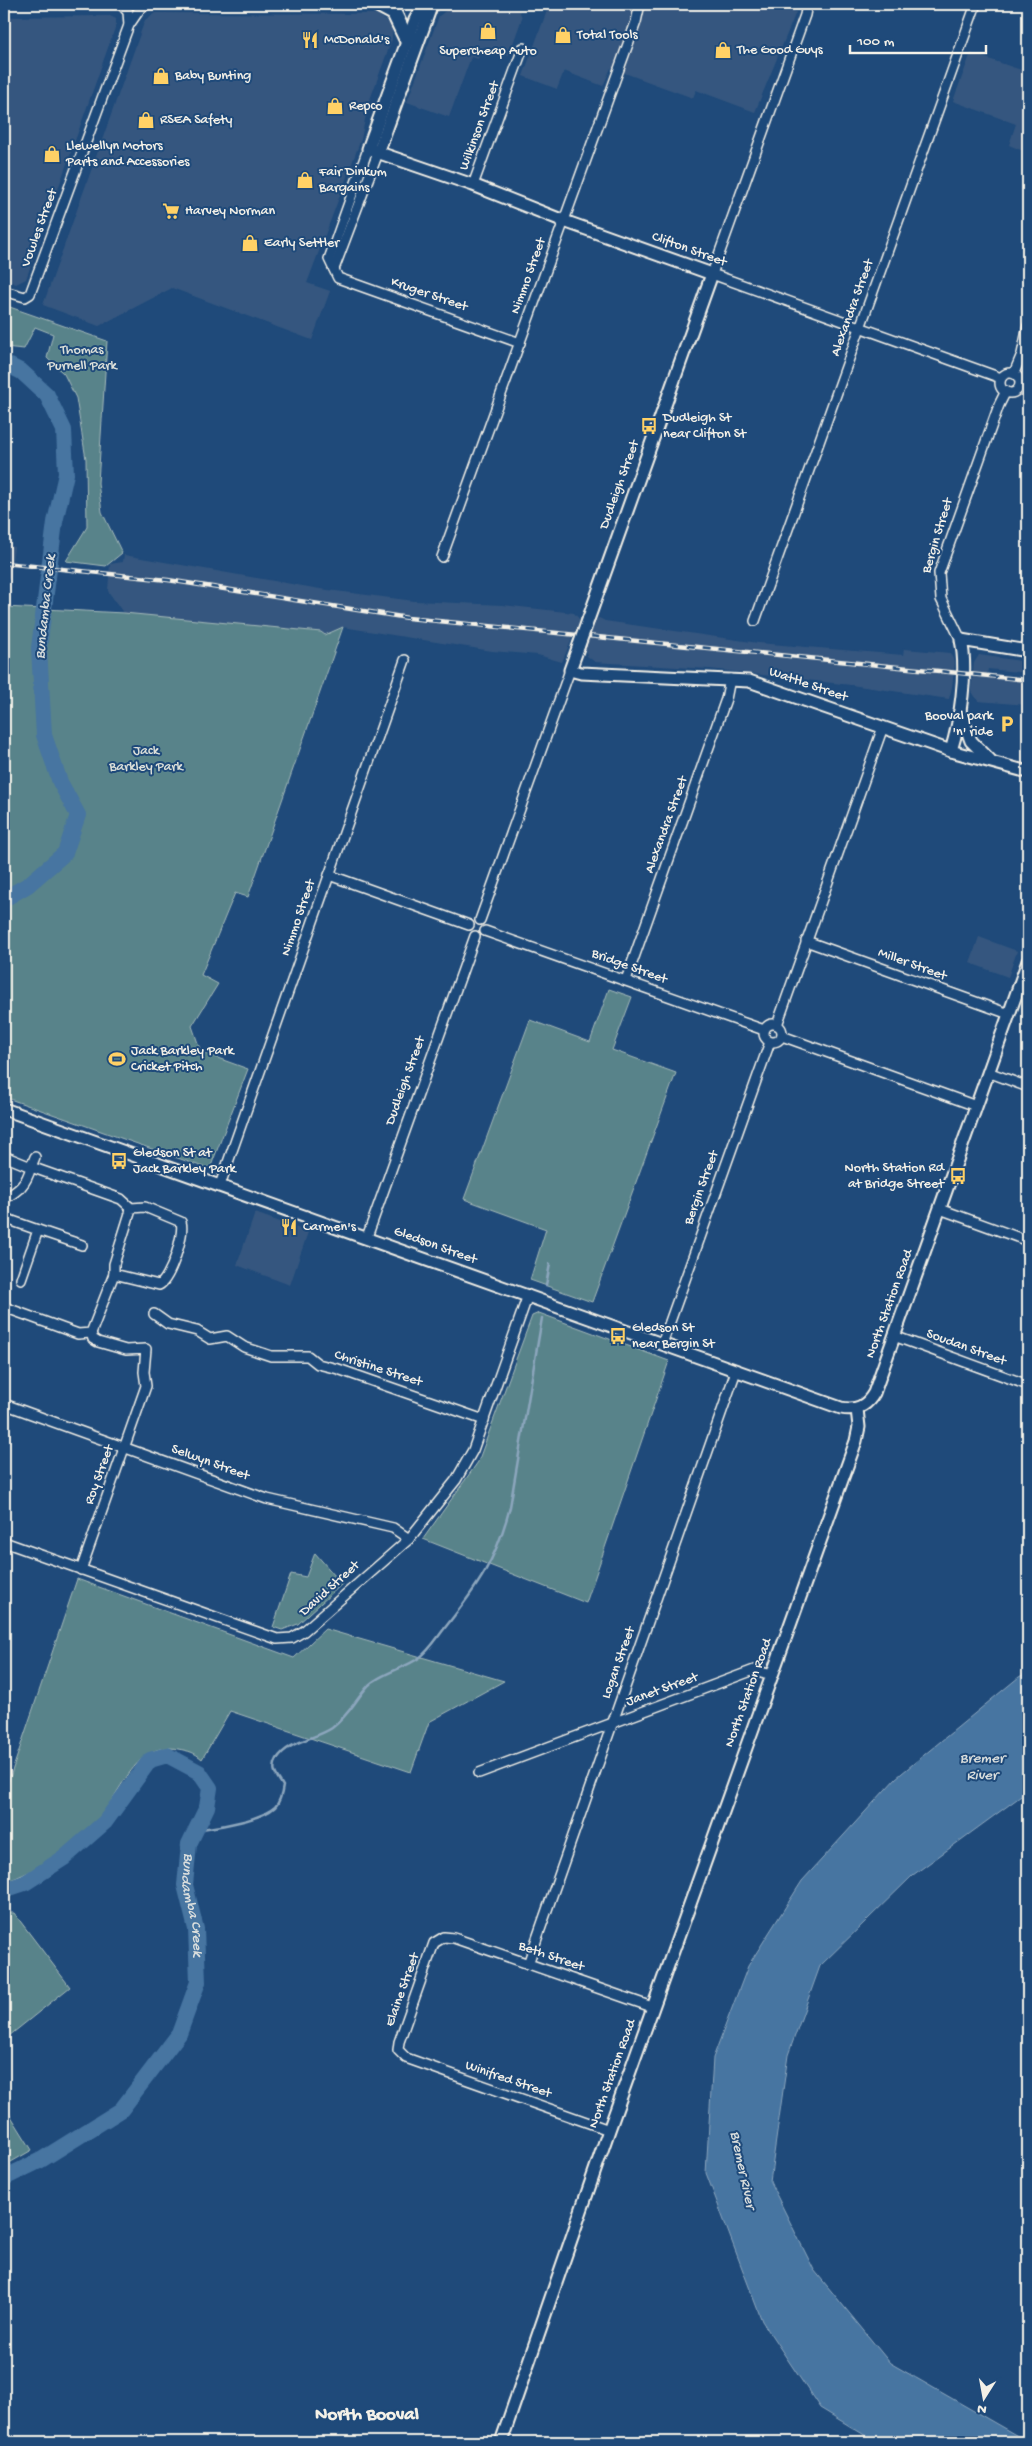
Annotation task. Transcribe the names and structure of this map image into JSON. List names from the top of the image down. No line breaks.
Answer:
{"streets":{"street":["Wilkinson Street","Vowles Street","Clifton Street","Nimmo Street","Kruger Street","Alexandra Street","Dudleigh Street","Bergin Street","Wattle Street","Miller Street","Bridge Street","Gledson Street","North Station Road","Soudan Street","Christine Street","Selwyn Street","Roy Street","David Street","Logan Street","Janet Street","Beth Street","Elaine Street","Winifred Street"]},"crossings":[["Wilkinson Street","Clifton Street"],["Clifton Street","Nimmo Street"],["Clifton Street","Kruger Street"],["Clifton Street","Alexandra Street"],["Clifton Street","Dudleigh Street"],["Clifton Street","Bergin Street"],["Nimmo Street","Kruger Street"],["Nimmo Street","Gledson Street"],["Alexandra Street","Wattle Street"],["Alexandra Street","Bridge Street"],["Dudleigh Street","Wattle Street"],["Dudleigh Street","Bridge Street"],["Dudleigh Street","Gledson Street"],["Bergin Street","Wattle Street"],["Bergin Street","Bridge Street"],["Bergin Street","Gledson Street"],["Miller Street","North Station Road"],["Gledson Street","North Station Road"],["Gledson Street","David Street"],["Gledson Street","Logan Street"],["North Station Road","Soudan Street"],["North Station Road","Janet Street"],["North Station Road","Beth Street"],["North Station Road","Winifred Street"],["Christine Street","David Street"],["Selwyn Street","Roy Street"],["Selwyn Street","David Street"],["Roy Street","David Street"],["Logan Street","Janet Street"],["Logan Street","Beth Street"],["Beth Street","Elaine Street"],["Elaine Street","Winifred Street"]],"districts":["North Booval"],"water":["Bundamba Creek","Bremer River"],"parks":["Thomas Purnell Park","Jack Barkley Park"],"places":{"shop":["Supercheap Auto","Total Tools","The Good Guys","Baby Bunting","Repco","RSEA Safety","Llewellyn Motors Parts and Accessories","Fair Dinkum Bargains","Early Settler"],"restaurant":["McDonald's","Carmen's"],"supermarket":["Harvey Norman"],"bus stop":["Dudleigh St near Clifton St","Gledson St at Jack Barkley Park","North Station Rd at Bridge Street","Gledson St near Bergin St"],"parking":["Booval park 'n' ride"],"sports":["Jack Barkley Park Cricket Pitch"]},"scale_bar":"100 m","north":"bottom"}
